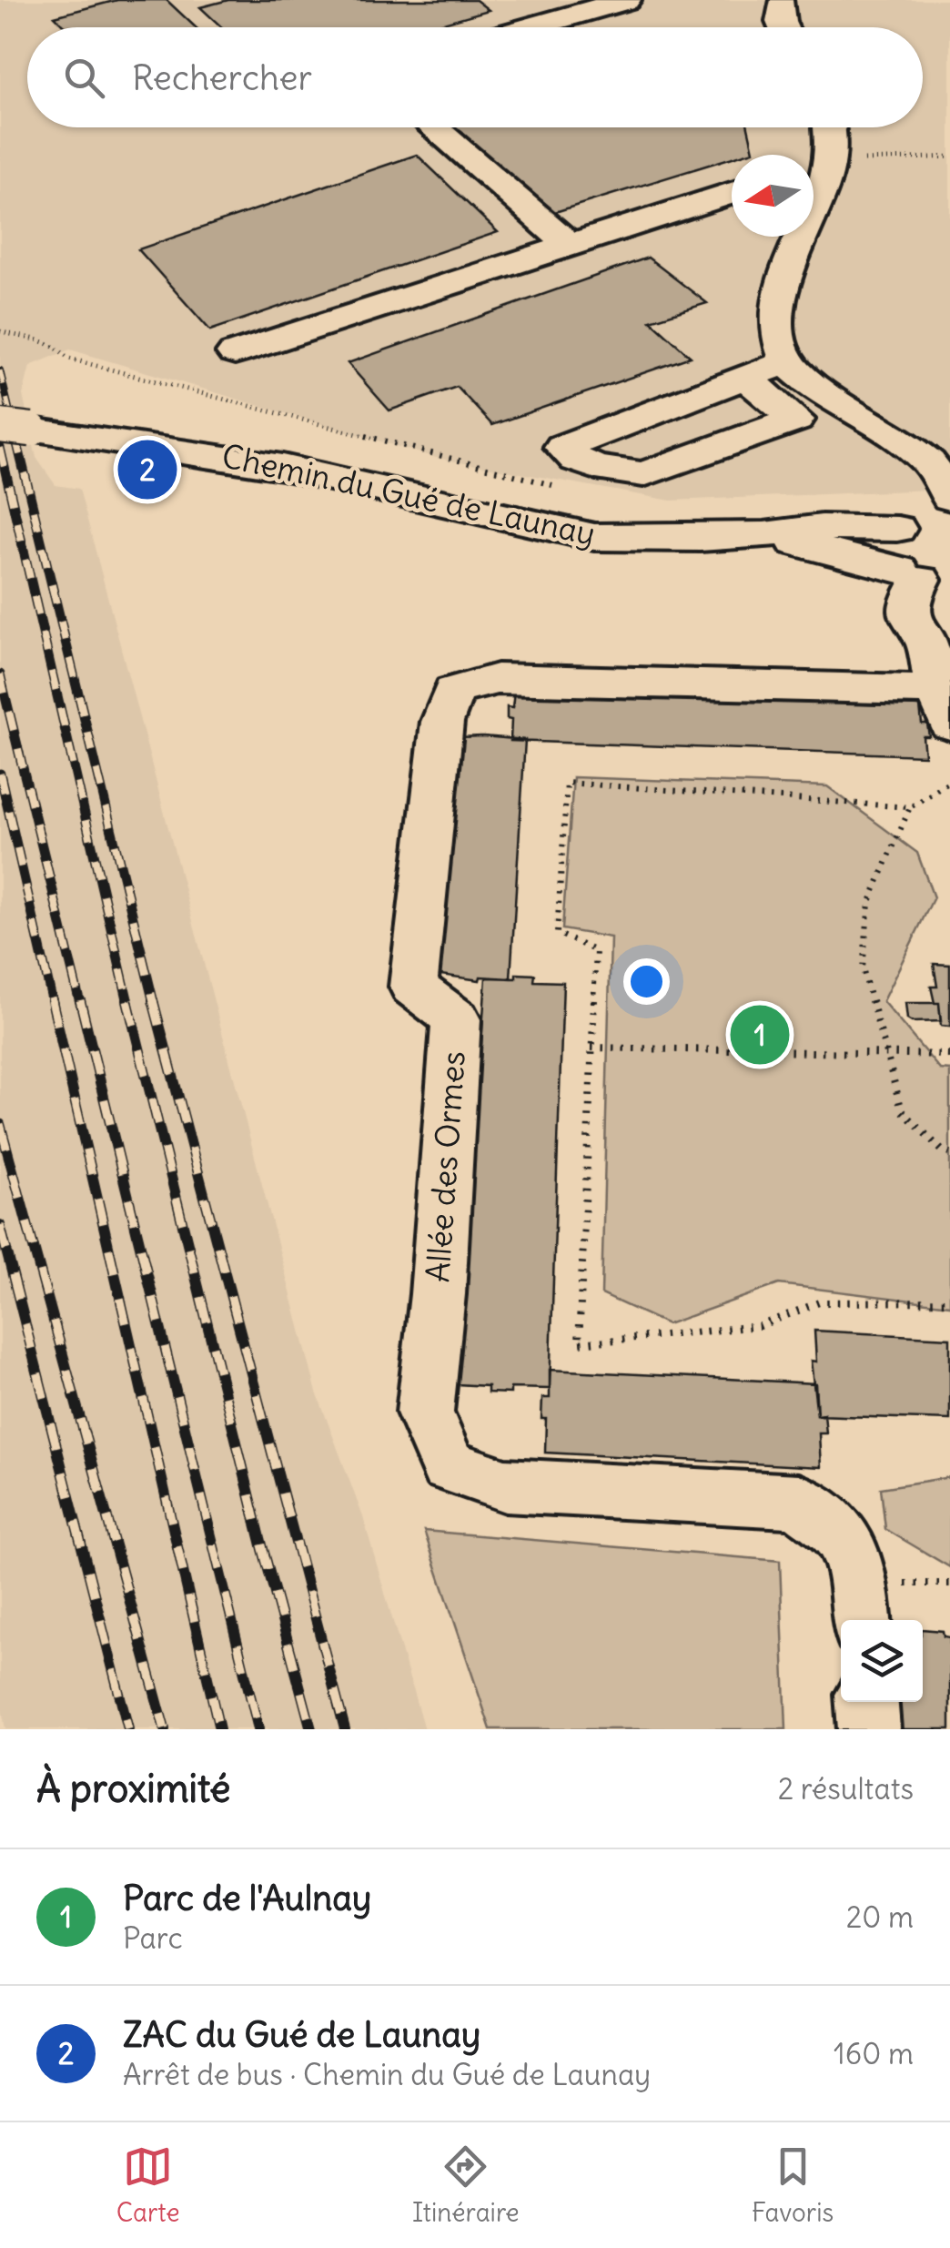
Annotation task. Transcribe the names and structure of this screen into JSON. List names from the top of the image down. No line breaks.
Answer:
{"streets":{"street":["Chemin du Gué de Launay","Allée des Ormes"]},"north":"left","page":{"search":"Rechercher","pins":["2","1"],"heading":["À proximité","2 résultats"],"list":[{"mark":"1","name":"Parc de l'Aulnay","note":"Parc","value":"20 m"},{"mark":"2","name":"ZAC du Gué de Launay","note":"Arrêt de bus · Chemin du Gué de Launay","value":"160 m"}],"nav":["Carte","Itinéraire","Favoris"]}}
